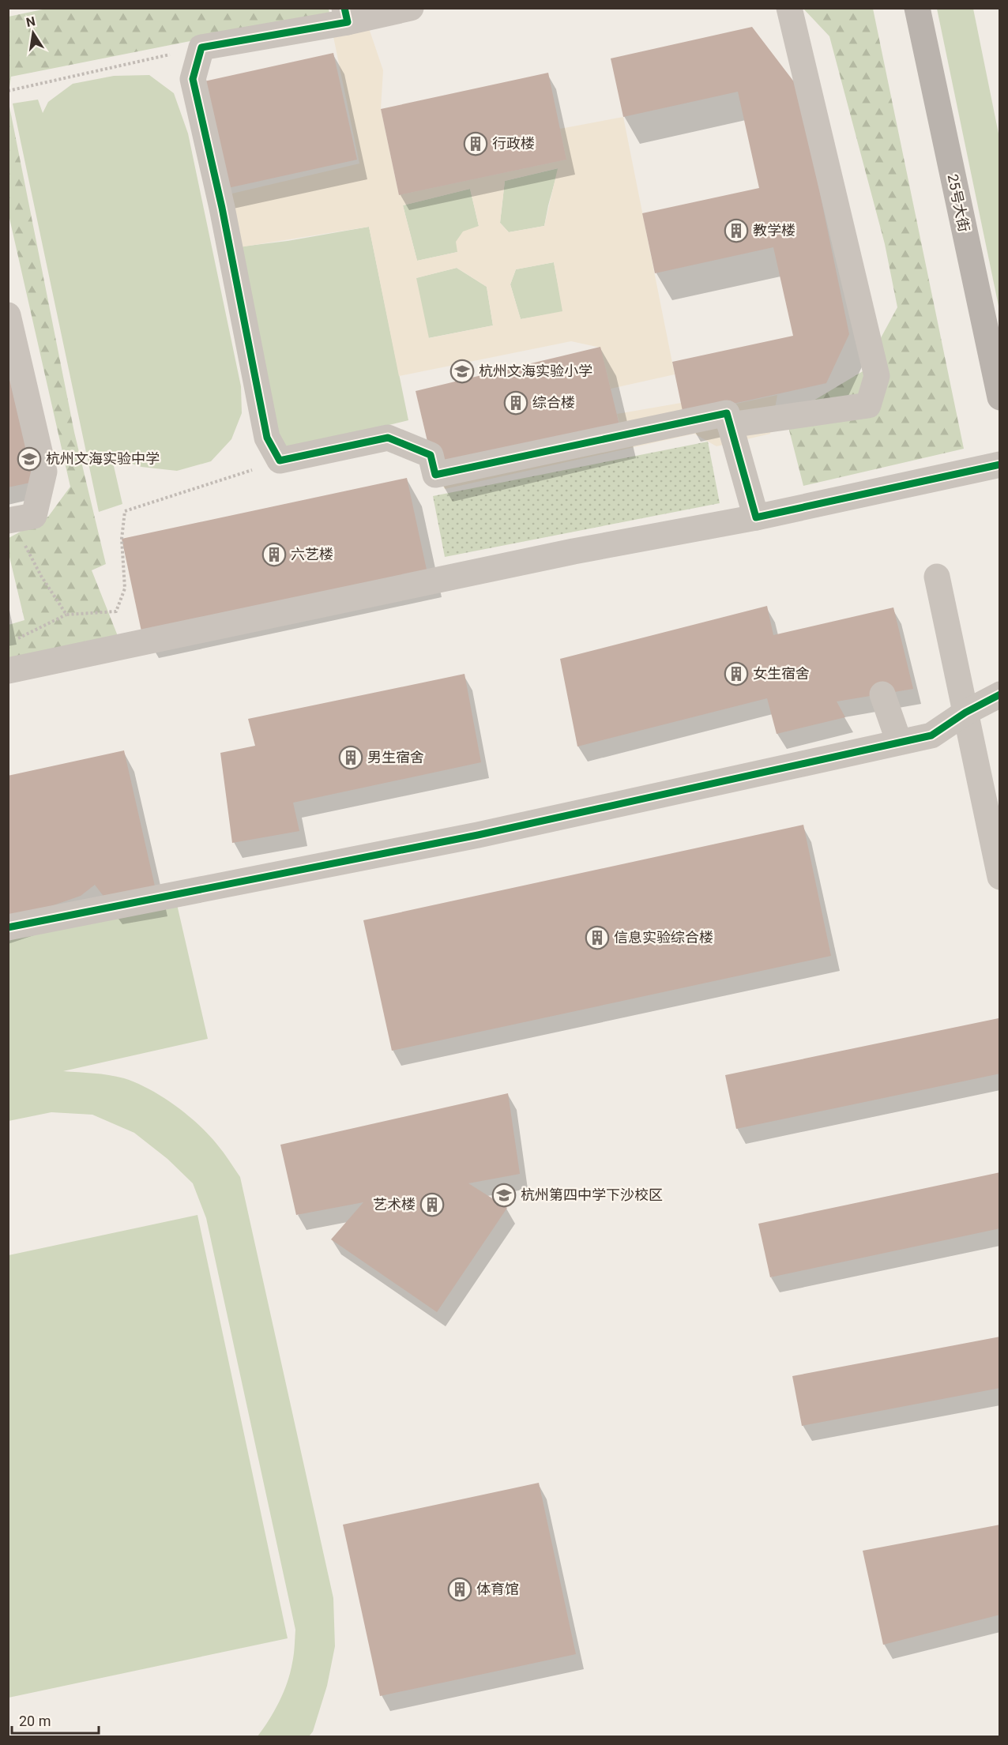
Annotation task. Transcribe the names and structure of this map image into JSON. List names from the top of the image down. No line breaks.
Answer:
{"streets":{"main road":["25号大街"]},"places":{"building":["行政楼","教学楼","综合楼","六艺楼","女生宿舍","男生宿舍","信息实验综合楼","艺术楼","体育馆"],"school or university":["杭州文海实验小学","杭州文海实验中学","杭州第四中学下沙校区"]},"scale_bar":"20 m","north":"top"}
